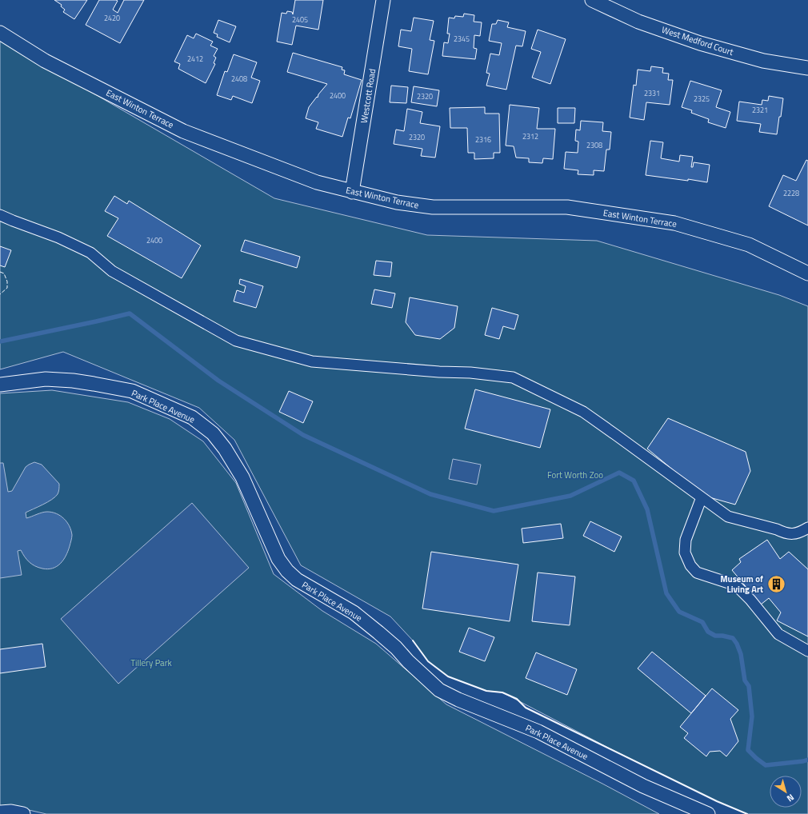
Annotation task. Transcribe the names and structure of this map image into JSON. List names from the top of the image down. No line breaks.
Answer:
{"streets":{"street":["West Medford Court","Westcott Road","East Winton Terrace","Park Place Avenue"]},"crossings":[["Westcott Road","East Winton Terrace"]],"parks":["Fort Worth Zoo","Tillery Park"],"places":{"building":["Museum of Living Art"]},"house_numbers":["2420","2405","2345","2412","2408","2331","2400","2320","2325","2321","2312","2320","2316","2308","2228","2400"],"north":"bottom right"}
